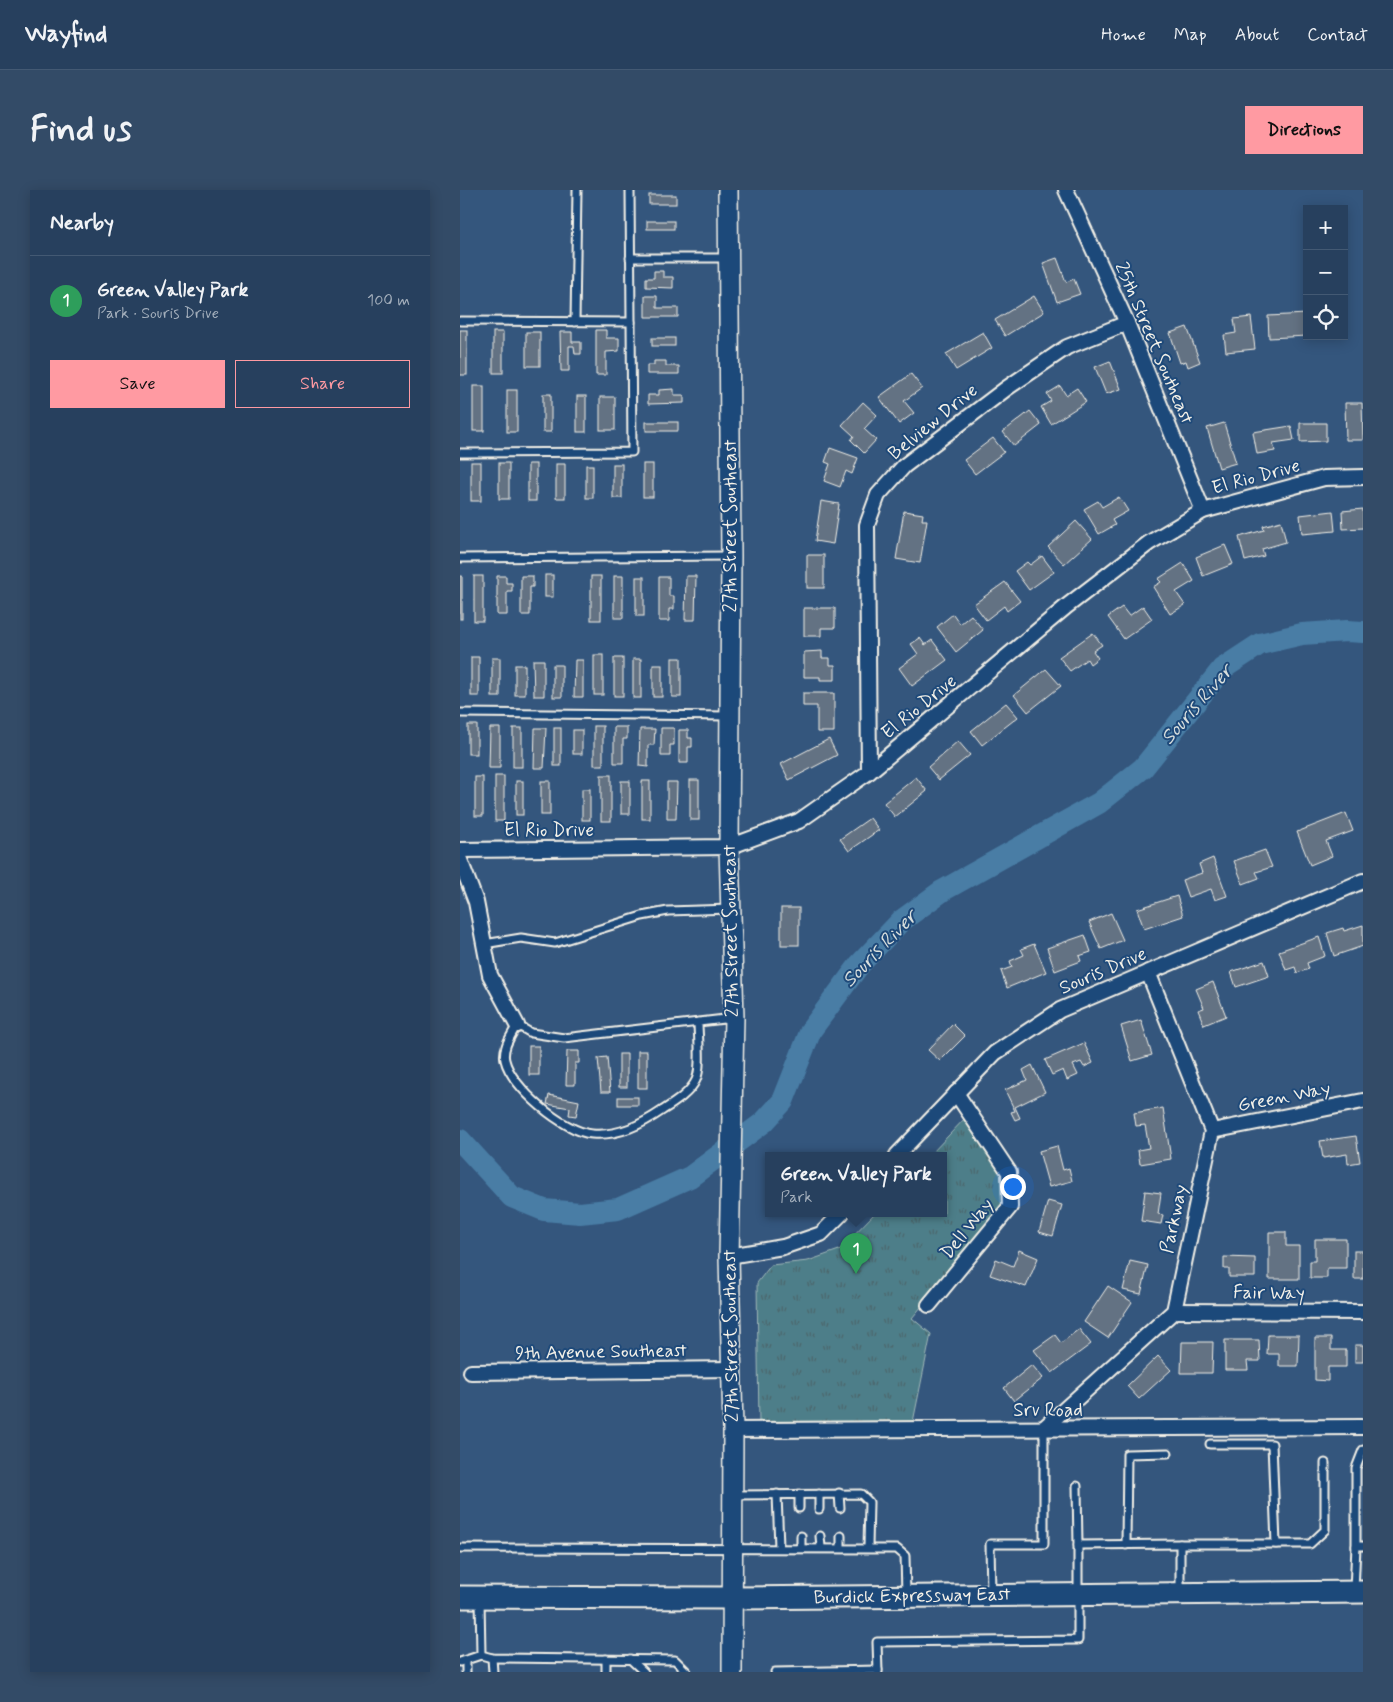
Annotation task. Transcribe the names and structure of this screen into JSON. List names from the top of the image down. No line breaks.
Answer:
{"streets":{"main road":["Burdick Expressway East"],"street":["25th Street Southeast","Belview Drive","El Rio Drive","27th Street Southeast","Souris Drive","Green Way","Parkway","Dell Way","Fair Way","9th Avenue Southeast","Srv Road"]},"crossings":[["25th Street Southeast","Belview Drive"],["25th Street Southeast","El Rio Drive"],["Belview Drive","El Rio Drive"],["El Rio Drive","27th Street Southeast"],["27th Street Southeast","9th Avenue Southeast"],["27th Street Southeast","Srv Road"],["27th Street Southeast","Burdick Expressway East"],["Souris Drive","Dell Way"],["Green Way","Parkway"],["Parkway","Fair Way"]],"water":["Souris River"],"page":{"header":"Wayfind","nav":["Home","Map","About","Contact"],"buttons":["Directions",["Save","Share"]],"title":"Find us","heading":"Nearby","map_buttons":["+","−"],"list":[{"mark":"1","name":"Green Valley Park","note":"Park · Souris Drive","value":"100 m"}],"popup":["Green Valley Park","Park"],"pins":"1"}}
